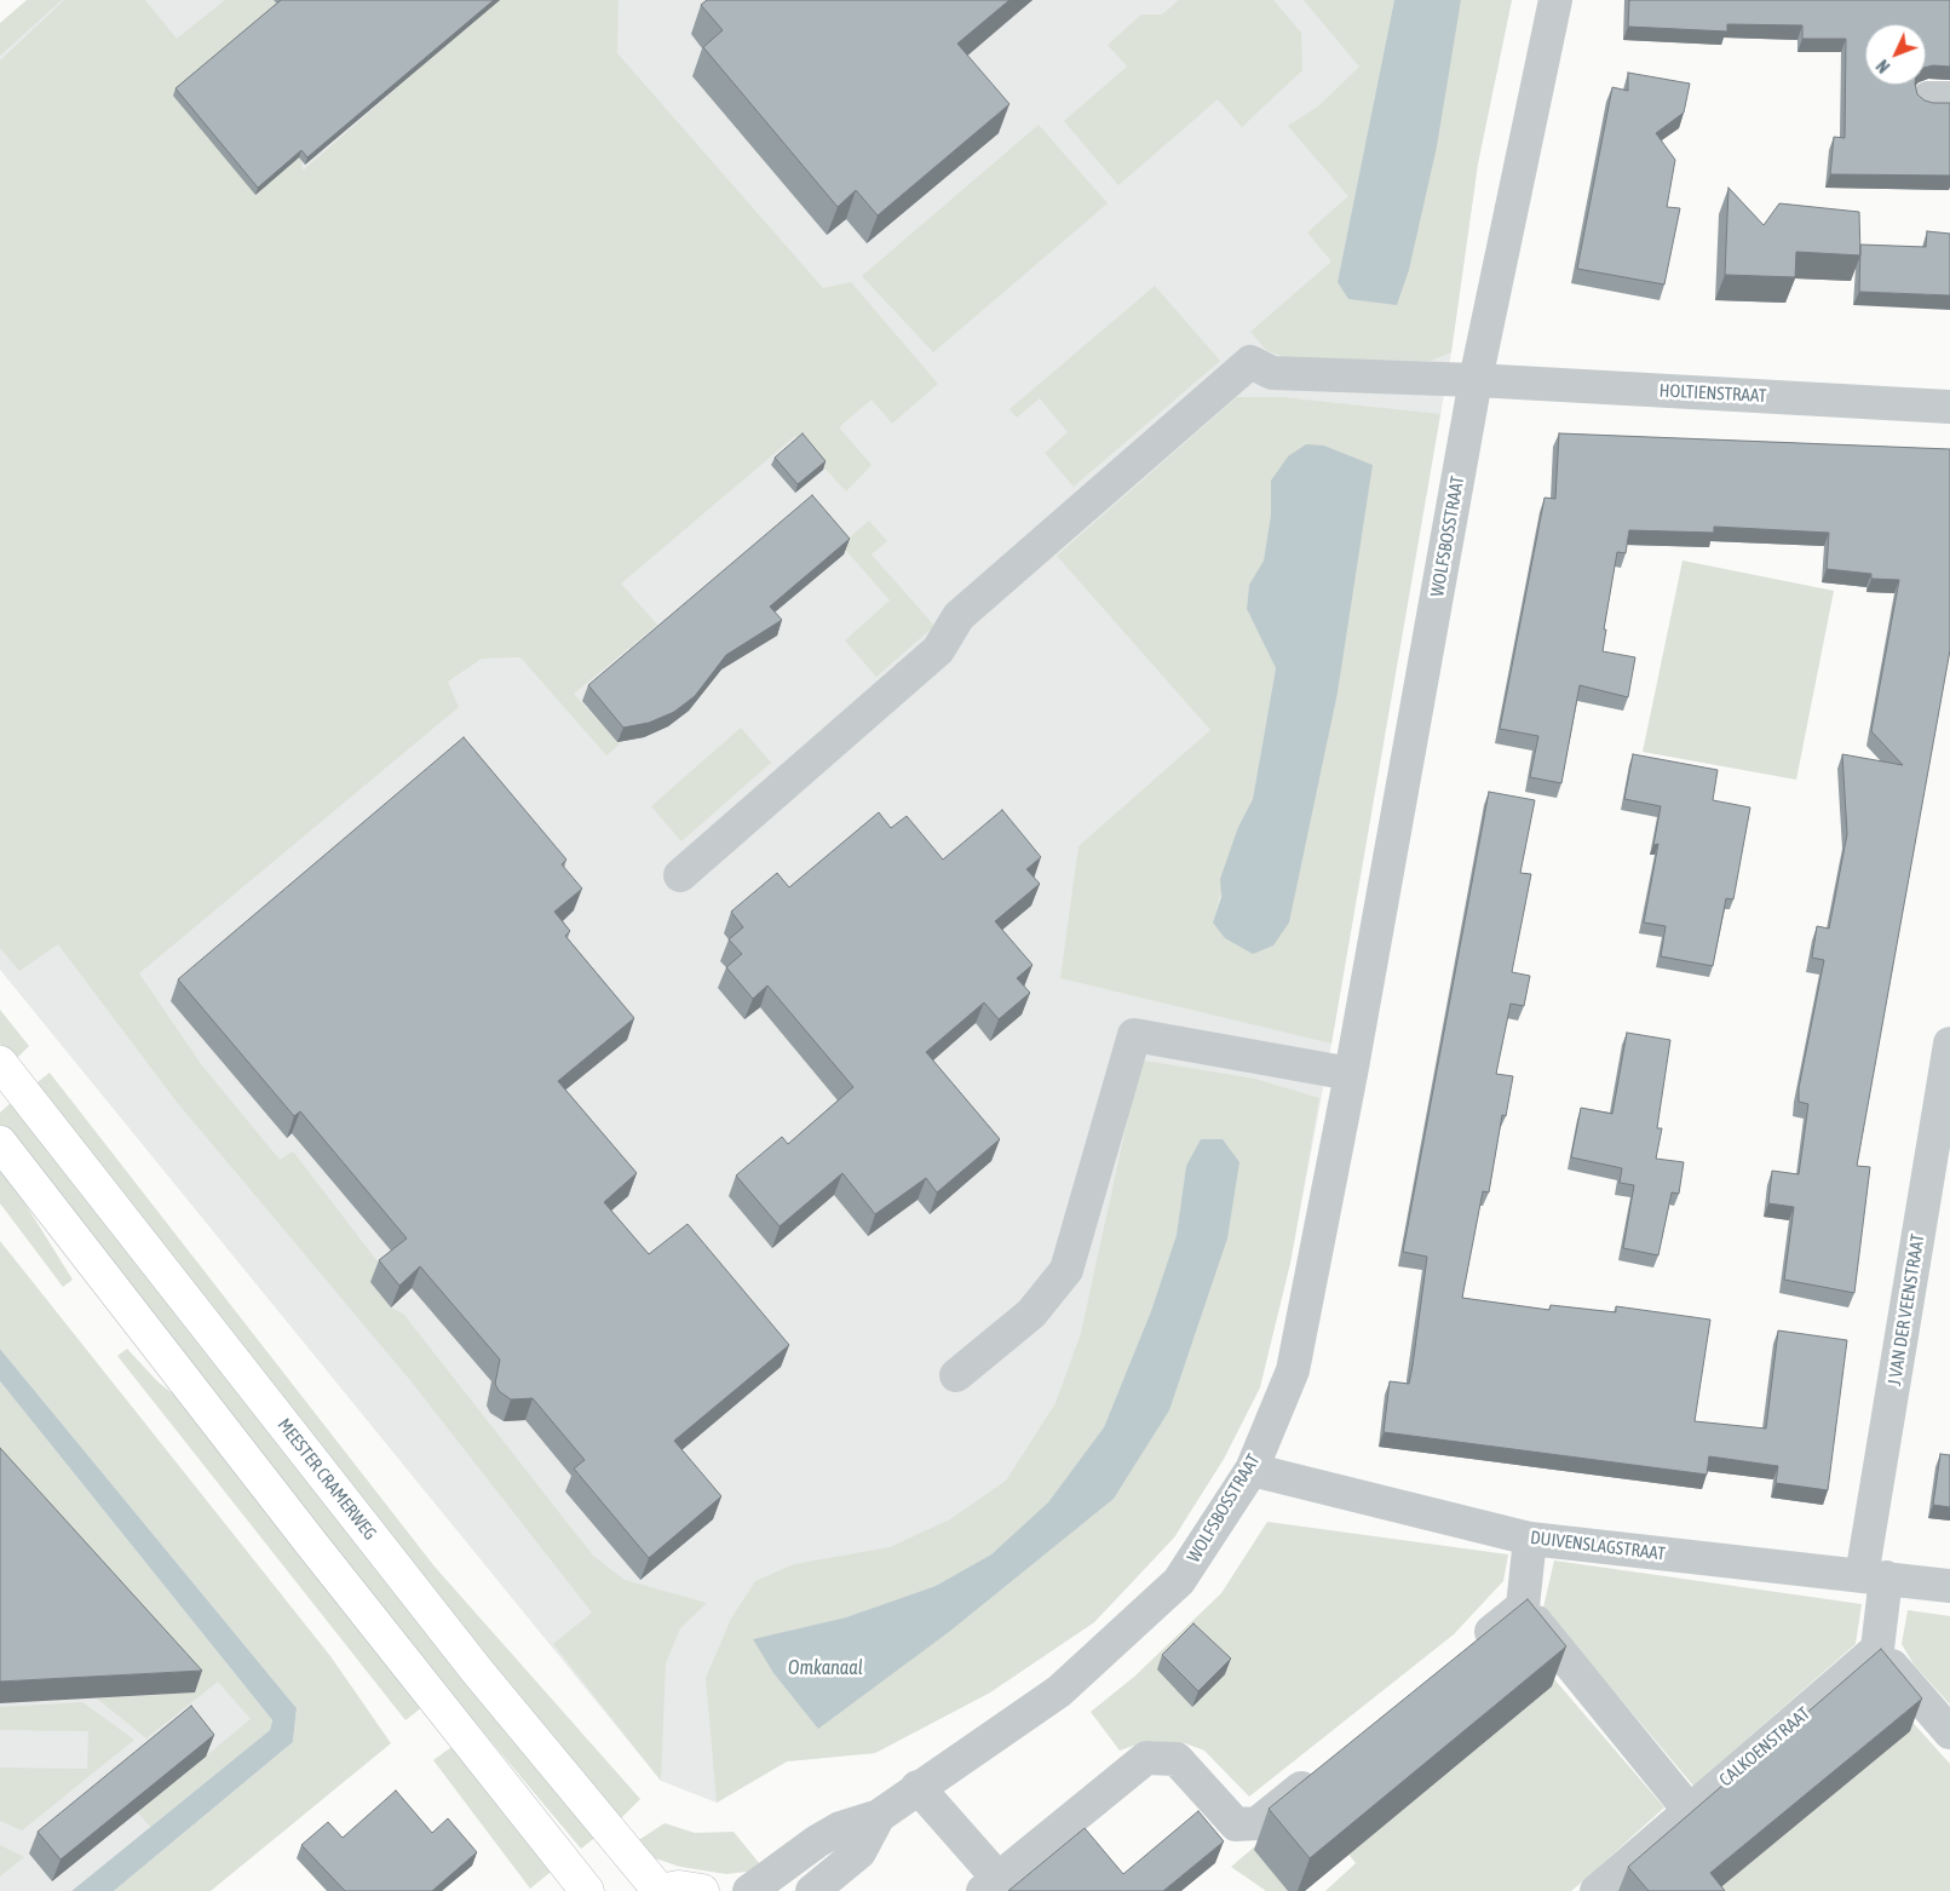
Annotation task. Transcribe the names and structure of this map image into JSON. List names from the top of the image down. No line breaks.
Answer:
{"streets":{"main road":["MEESTER CRAMERWEG"],"street":["HOLTIENSTRAAT","WOLFSBOSSTRAAT","J VAN DER VEENSTRAAT","DUIVENSLAGSTRAAT","CALKOENSTRAAT"]},"crossings":[["HOLTIENSTRAAT","WOLFSBOSSTRAAT"],["WOLFSBOSSTRAAT","DUIVENSLAGSTRAAT"],["J VAN DER VEENSTRAAT","DUIVENSLAGSTRAAT"]],"water":["Omkanaal"],"north":"bottom left"}
